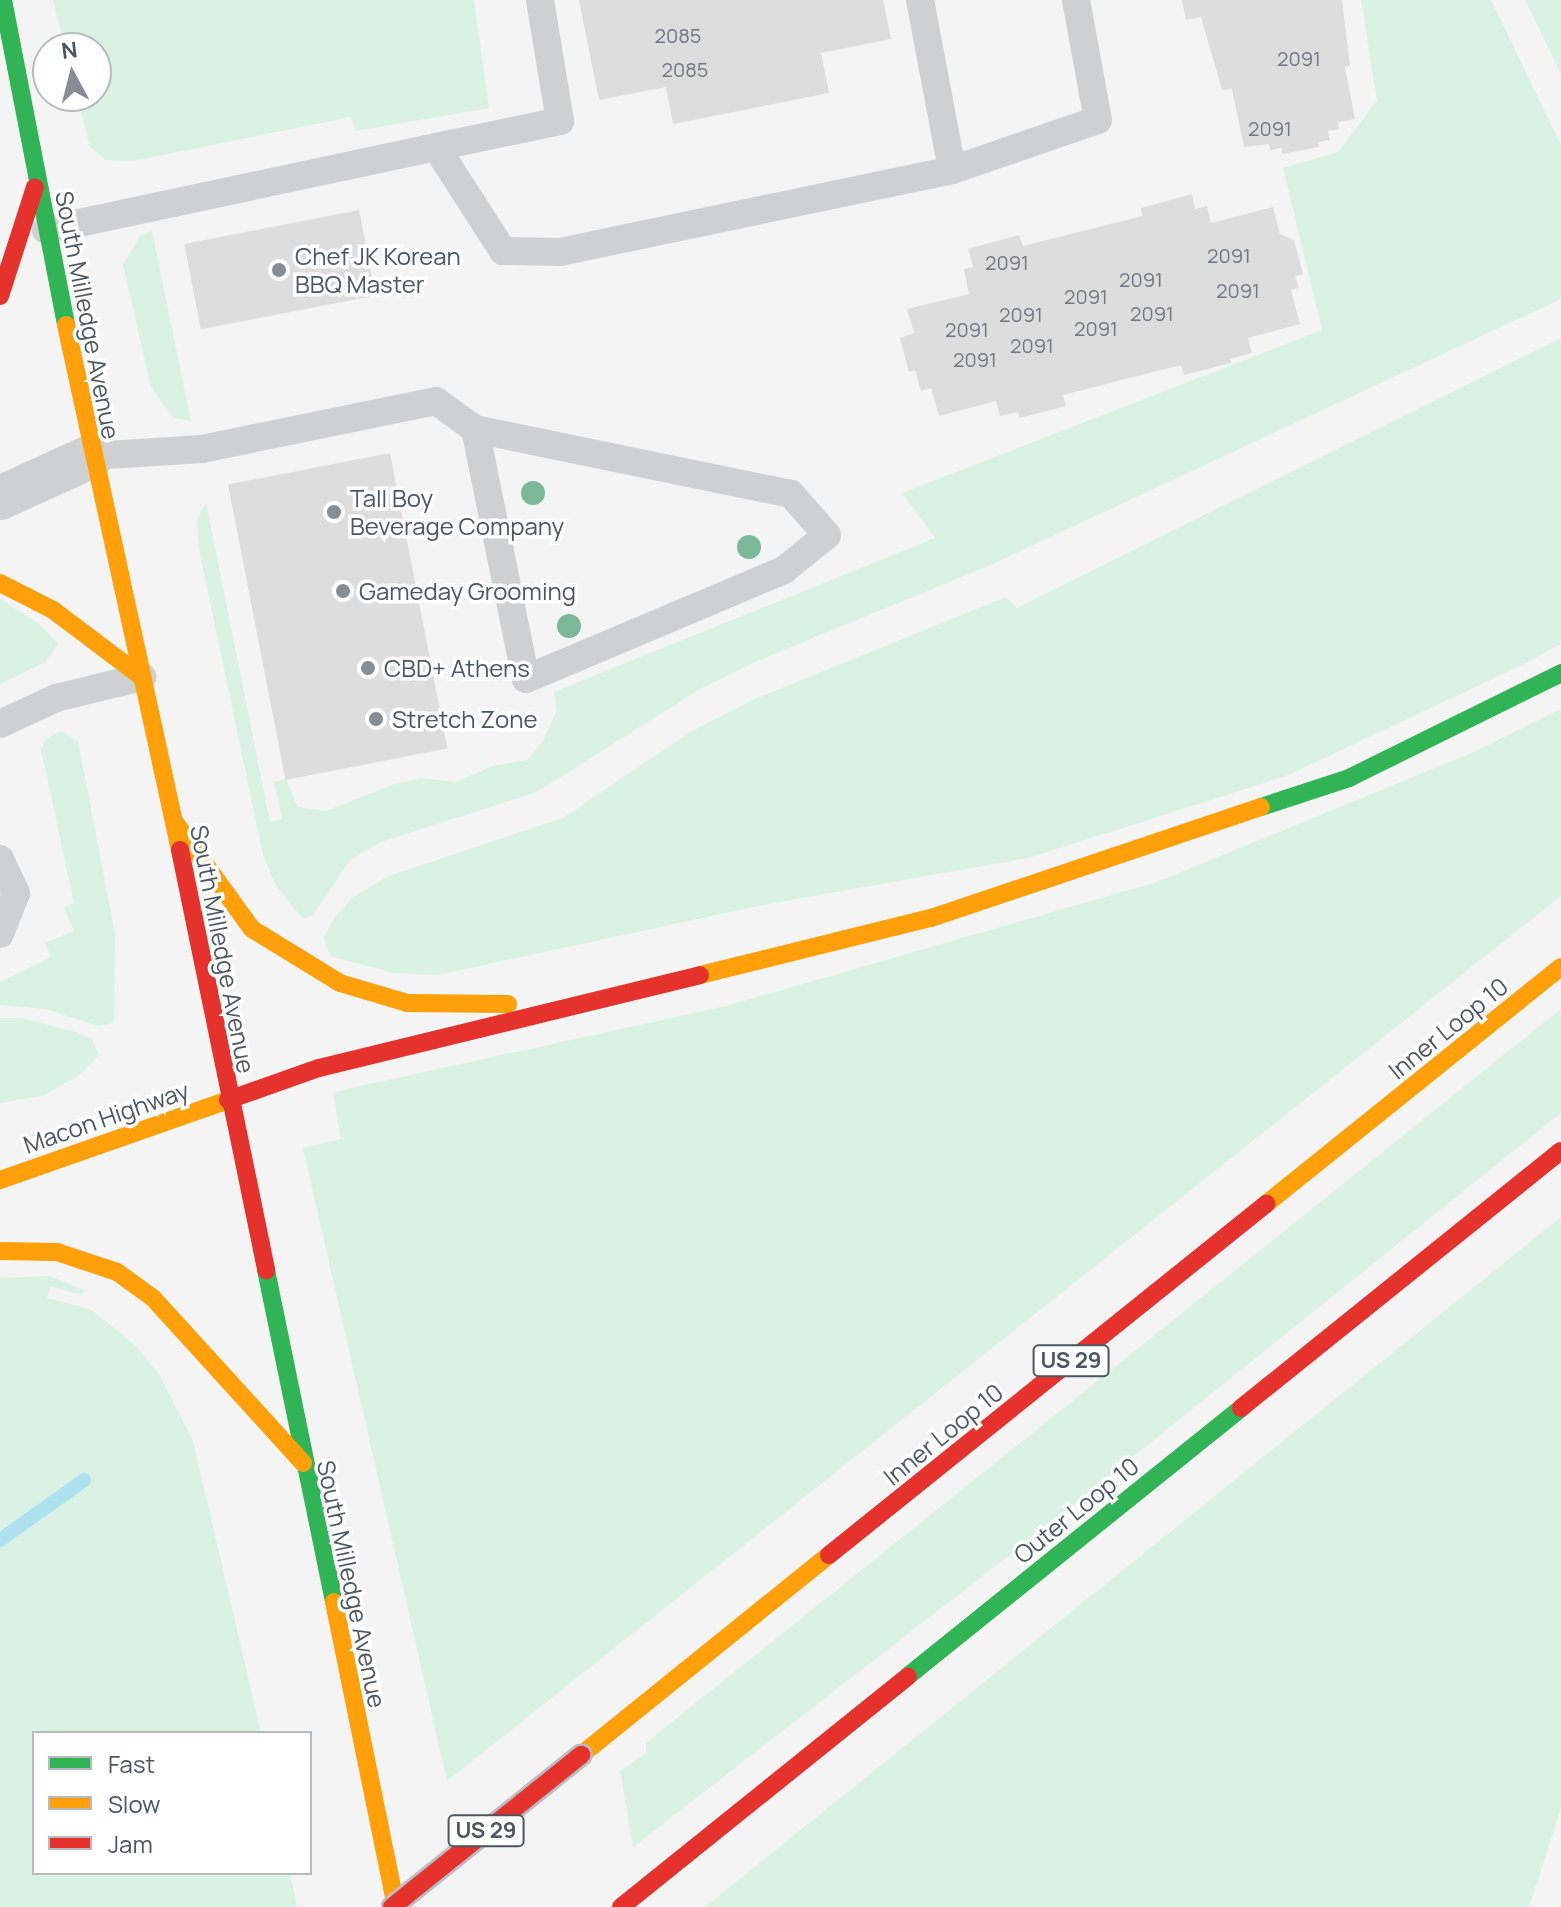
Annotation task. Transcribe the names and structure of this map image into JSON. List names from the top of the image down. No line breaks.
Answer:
{"streets":{"main road":["South Milledge Avenue","Inner Loop 10","Macon Highway","US 29","Outer Loop 10"]},"crossings":[["South Milledge Avenue","Inner Loop 10"],["South Milledge Avenue","Macon Highway"]],"places":["Chef JK Korean BBQ Master","Tall Boy Beverage Company","Gameday Grooming","CBD+ Athens","Stretch Zone"],"house_numbers":["2085","2091","2085","2091","2091","2091","2091","2091","2091","2091","2091","2091","2091","2091","2091"],"legend":["Fast","Slow","Jam"],"north":"top"}
